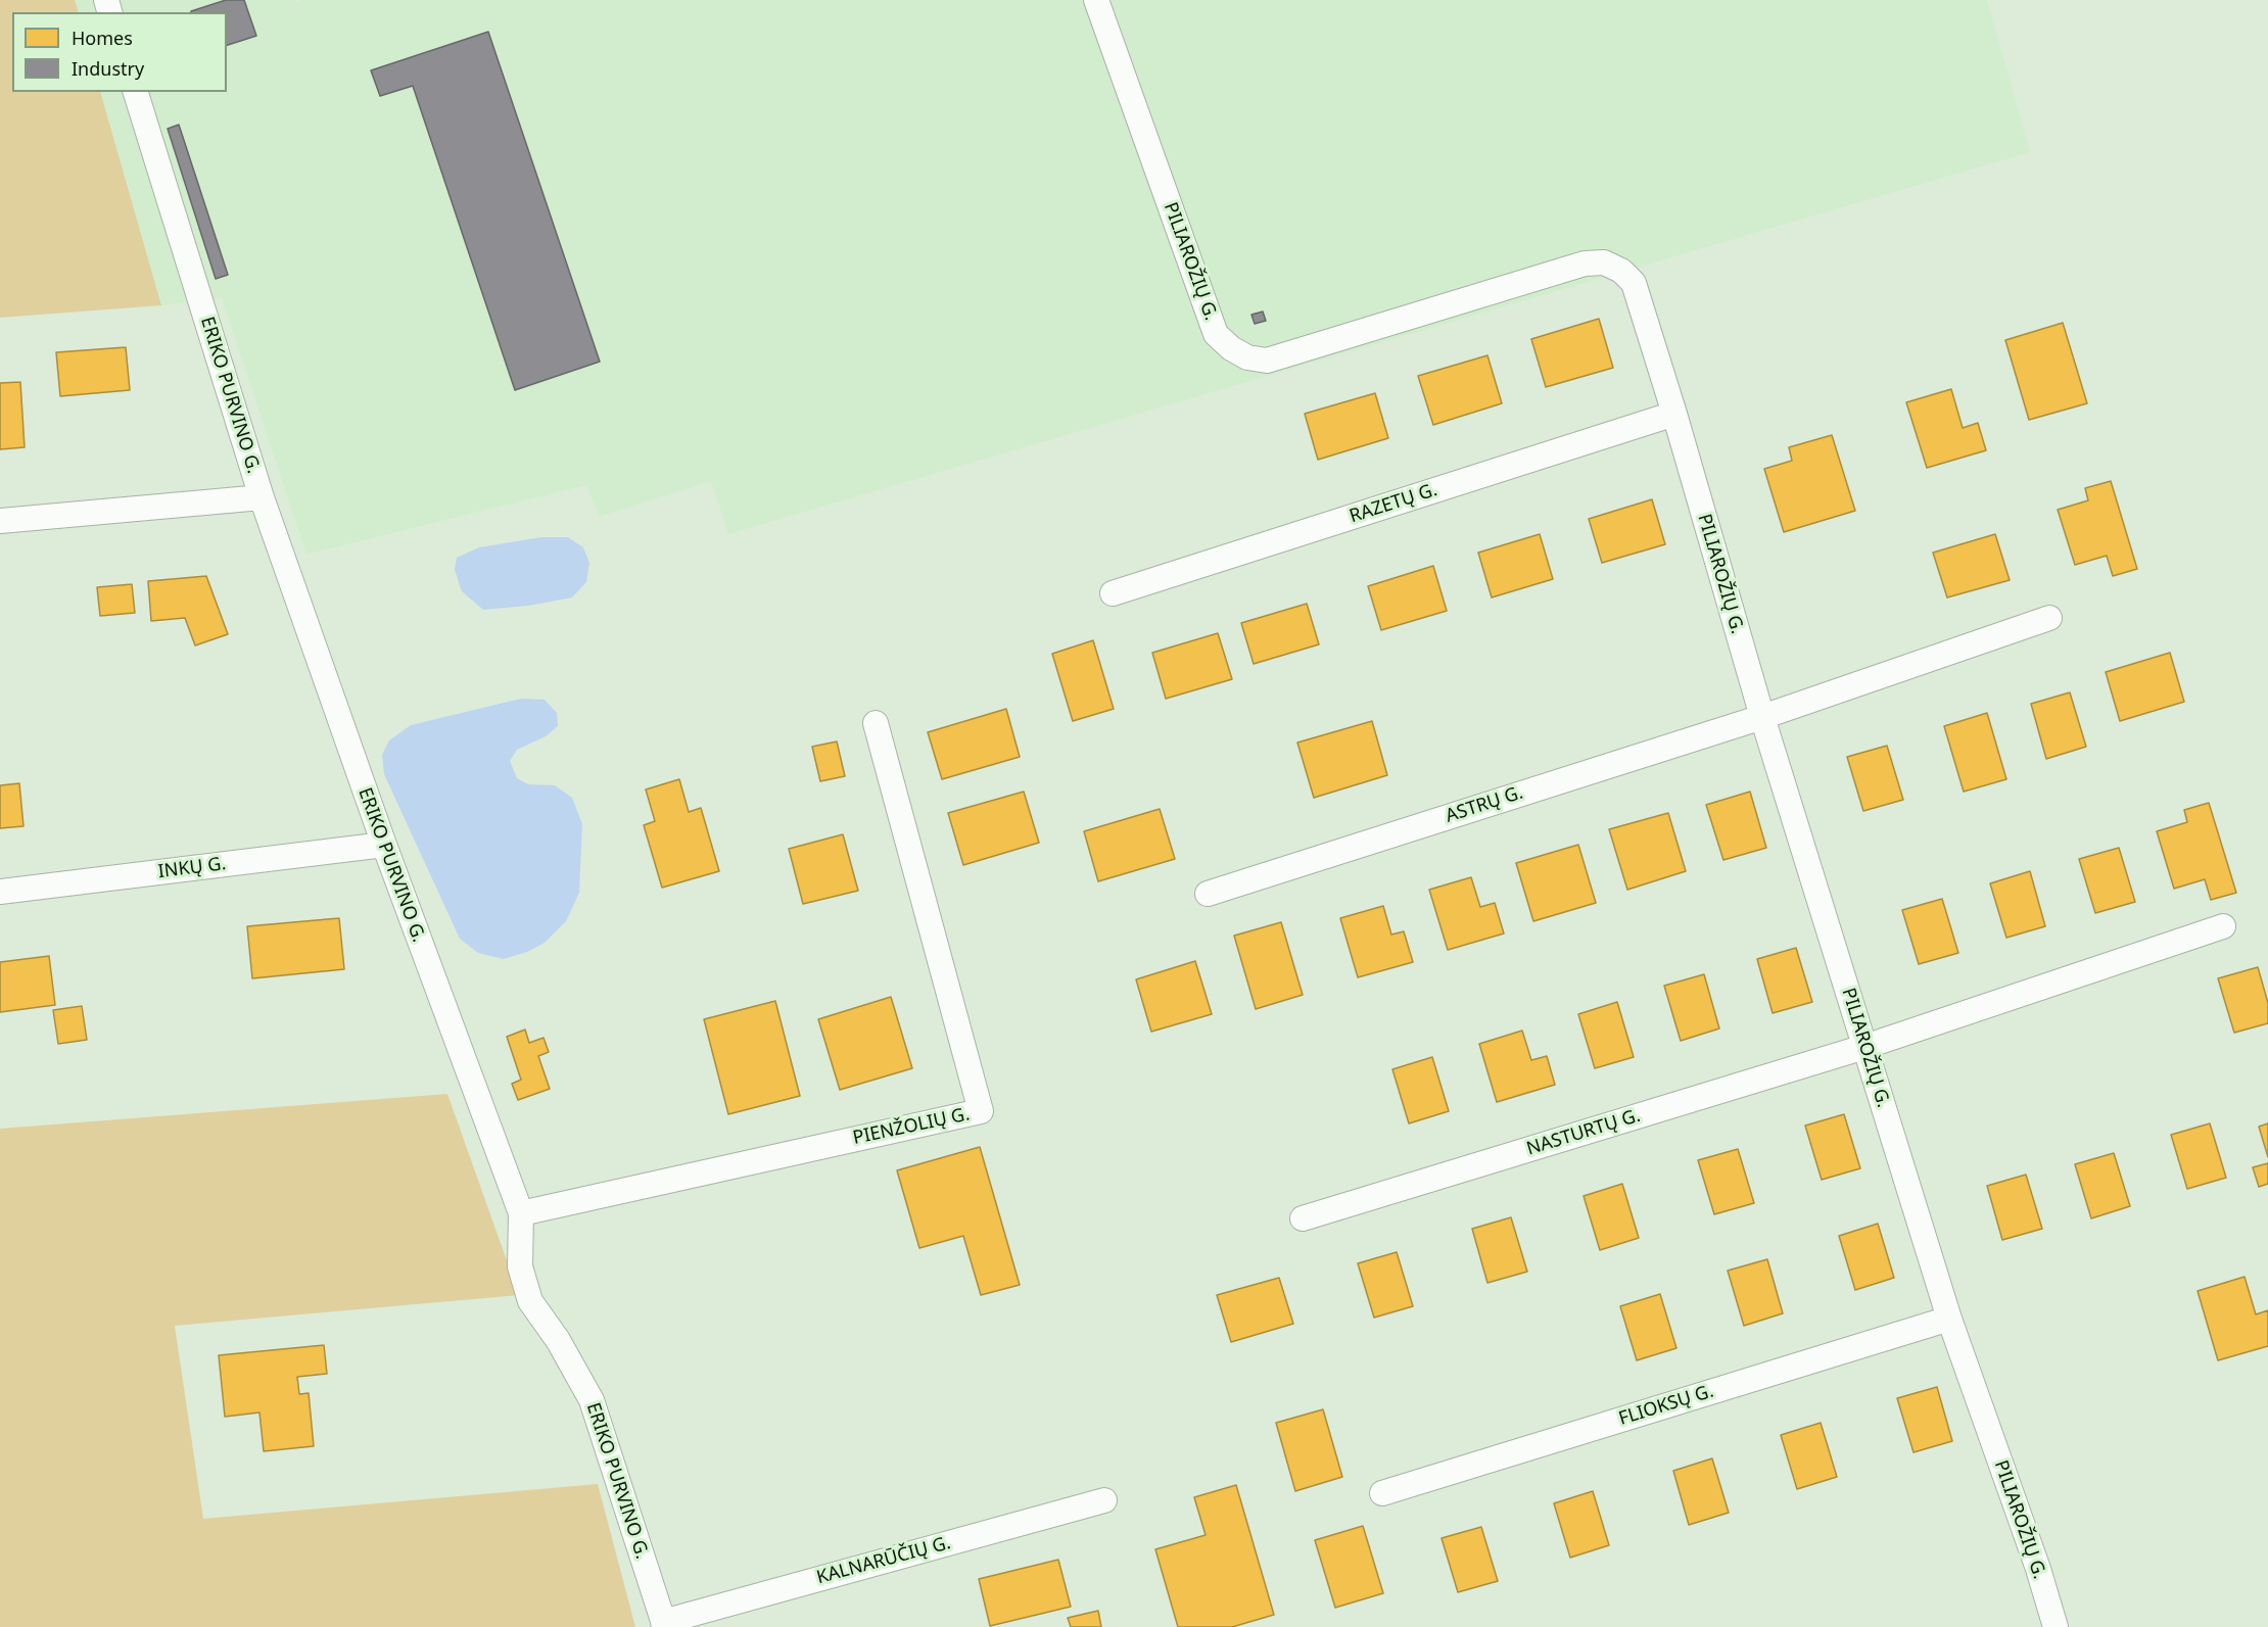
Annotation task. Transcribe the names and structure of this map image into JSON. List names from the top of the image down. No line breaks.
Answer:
{"streets":{"street":["PILIAROŽIŲ G.","ERIKO PURVINO G.","RAZETŲ G.","ASTRŲ G.","INKŲ G.","PIENŽOLIŲ G.","NASTURTŲ G.","FLIOKSŲ G.","KALNARŪČIŲ G."]},"crossings":[["PILIAROŽIŲ G.","RAZETŲ G."],["PILIAROŽIŲ G.","ASTRŲ G."],["PILIAROŽIŲ G.","NASTURTŲ G."],["PILIAROŽIŲ G.","FLIOKSŲ G."],["ERIKO PURVINO G.","INKŲ G."],["ERIKO PURVINO G.","PIENŽOLIŲ G."],["ERIKO PURVINO G.","KALNARŪČIŲ G."]],"legend":["Homes","Industry"]}
